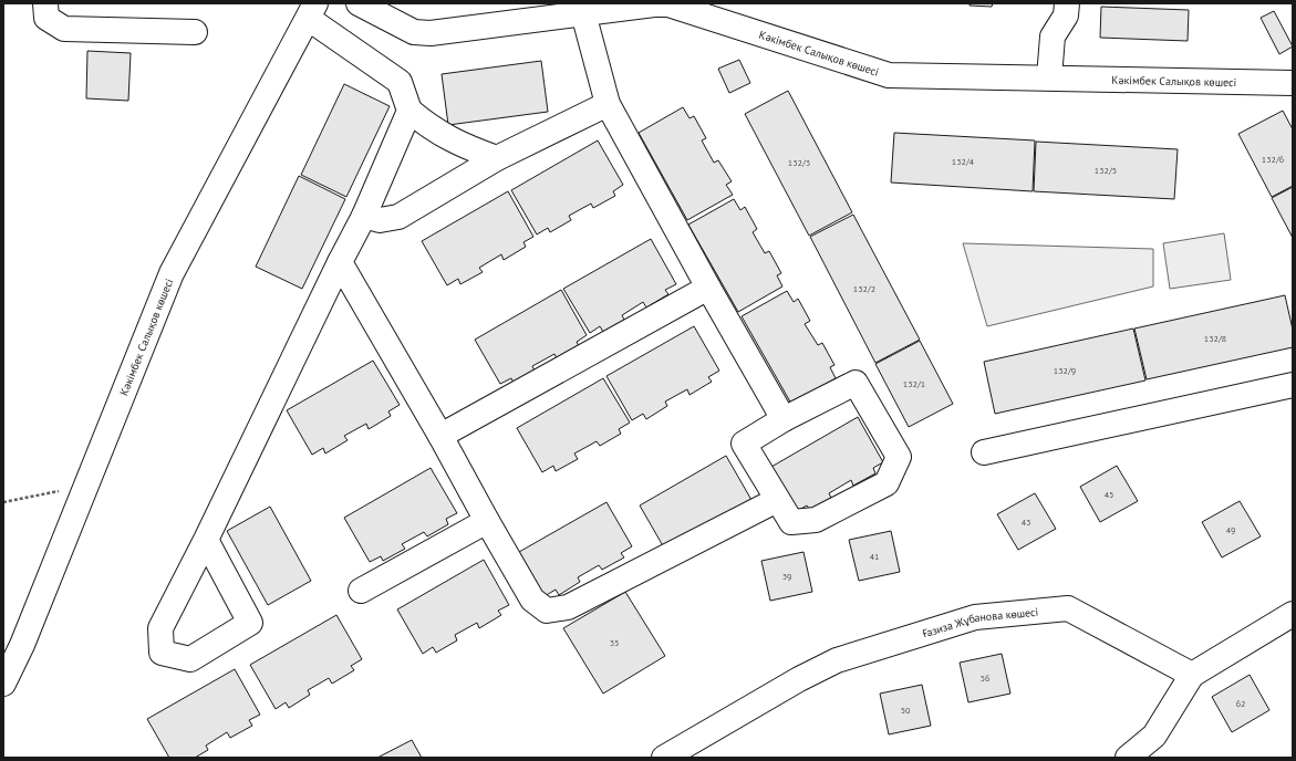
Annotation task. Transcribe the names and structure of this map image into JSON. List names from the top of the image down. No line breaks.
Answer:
{"streets":{"street":["Кәкімбек Салықов көшесі","Ғазиза Жұбанова көшесі"]},"house_numbers":["132/6","132/4","132/3","132/5","132/2","132/8","132/9","132/1","45","43","49","41","39","35","56","62","50"]}
